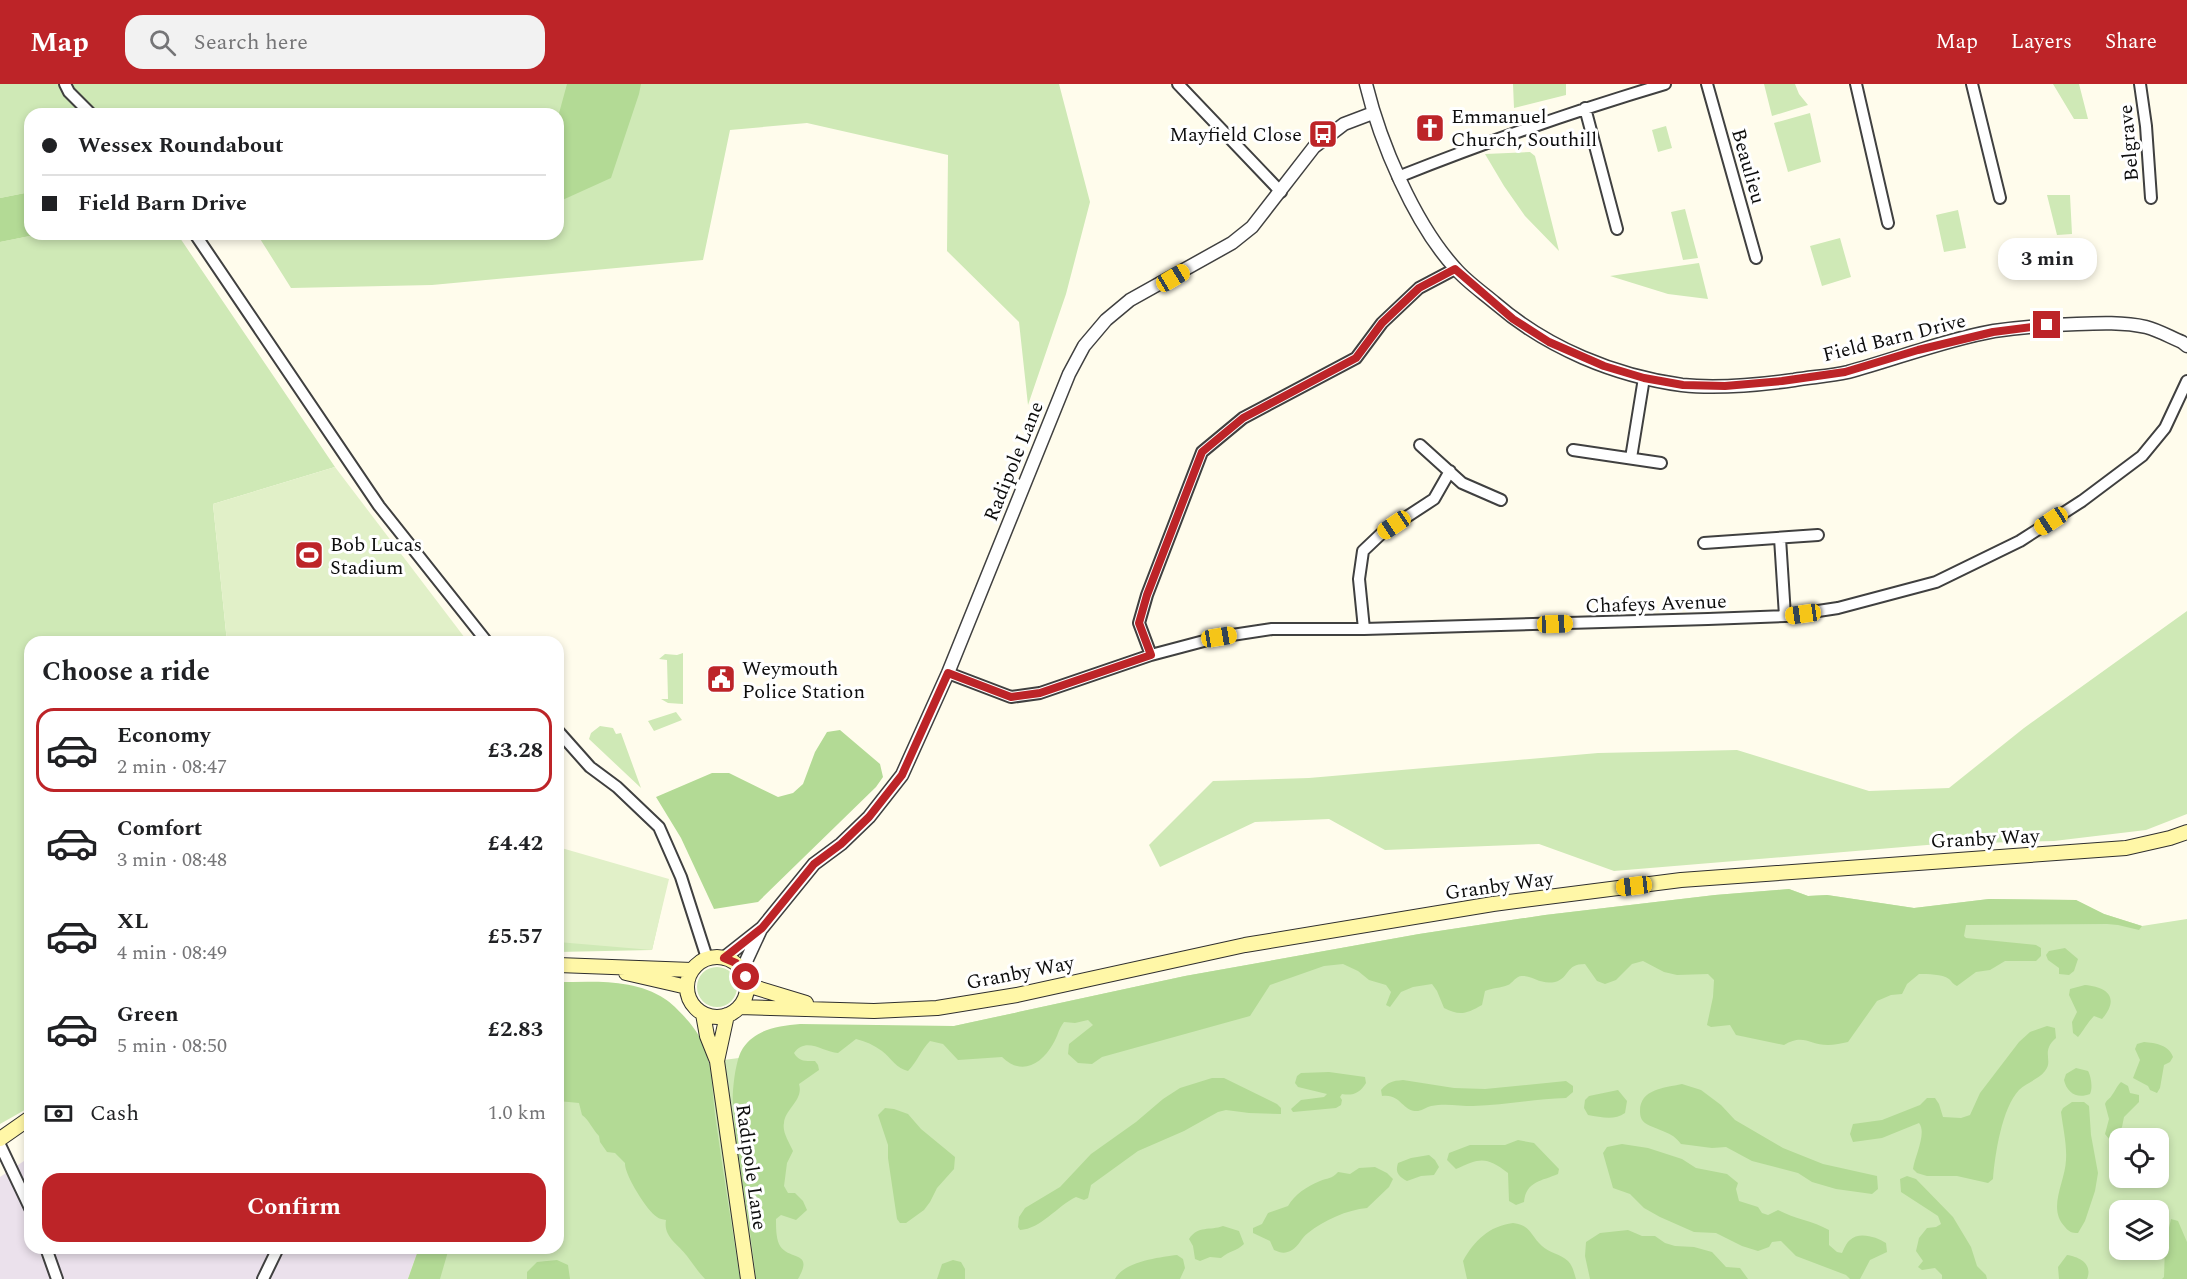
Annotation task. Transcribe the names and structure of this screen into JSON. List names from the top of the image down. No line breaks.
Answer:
{"streets":{"main road":["Radipole Lane","Granby Way"],"street":["Belgrave","Beaulieu","Field Barn Drive","Chafeys Avenue"]},"crossings":[["Field Barn Drive","Radipole Lane"],["Radipole Lane","Chafeys Avenue"],["Radipole Lane","Granby Way"]],"places":{"church":["Emmanuel Church, Southill"],"bus stop":["Mayfield Close"],"sports":["Bob Lucas Stadium"],"public building":["Weymouth Police Station"]},"page":{"header":"Map","search":"Search here","nav":["Map","Layers","Share"],"banner":["Wessex Roundabout","Field Barn Drive"],"bubble":"3 min","heading":"Choose a ride","list":[{"name":"Economy","note":"2 min · 08:47","value":"£3.28"},{"name":"Comfort","note":"3 min · 08:48","value":"£4.42"},{"name":"XL","note":"4 min · 08:49","value":"£5.57"},{"name":"Green","note":"5 min · 08:50","value":"£2.83"}],"pay":["Cash","1.0 km"],"buttons":"Confirm"}}
